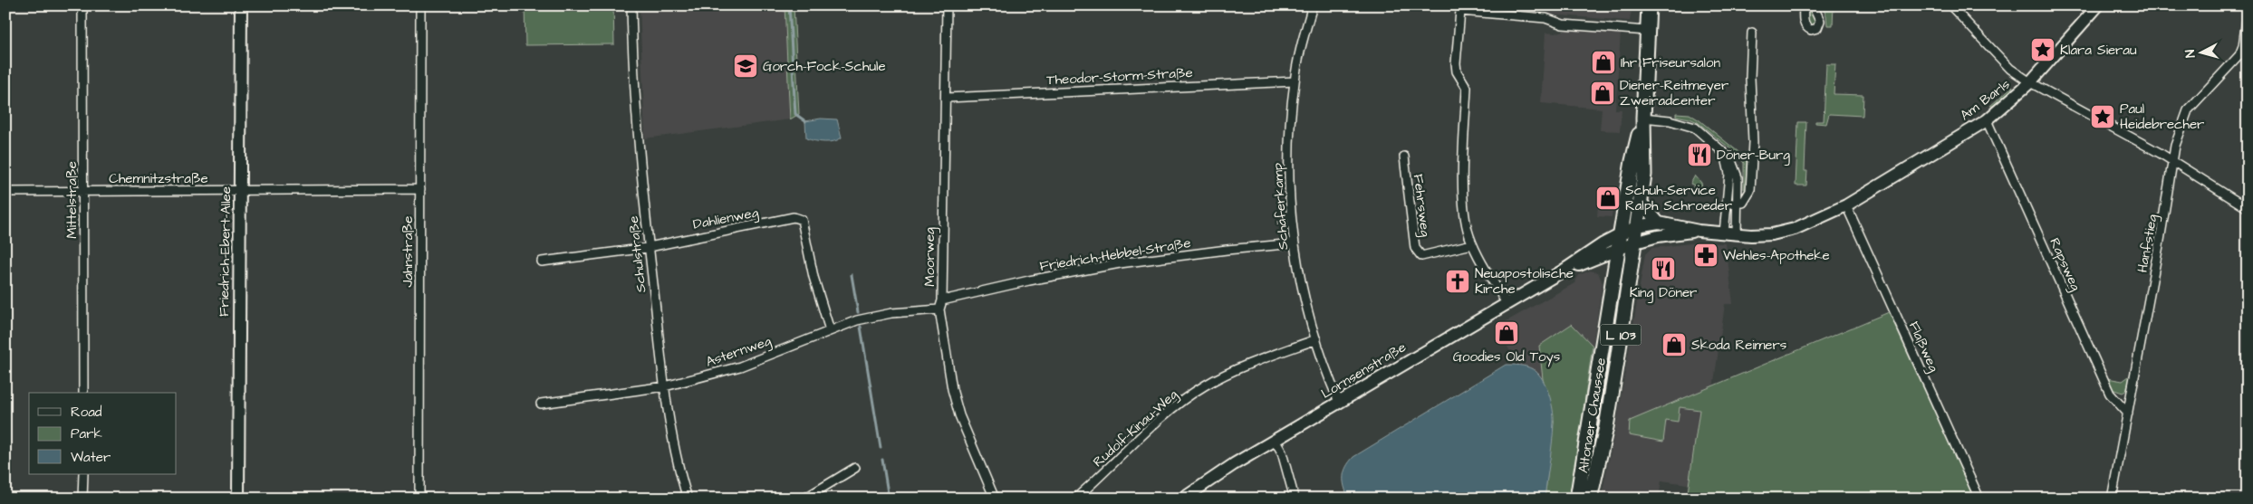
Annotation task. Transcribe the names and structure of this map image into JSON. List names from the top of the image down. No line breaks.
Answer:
{"streets":{"main road":["L 103","Altonaer Chaussee"],"street":["Theodor-Storm-Straße","Am Barls","Chemnitzstraße","Mittelstraße","Fehrsweg","Schäferkamp","Dahlienweg","Hanfstieg","Friedrich-Ebert-Allee","Jahnstraße","Schulstraße","Friedrich-Hebbel-Straße","Moorweg","Rapsweg","Flaßweg","Asternweg","Lornsenstraße","Rudolf-Kinau-Weg"]},"crossings":[["Theodor-Storm-Straße","Schäferkamp"],["Theodor-Storm-Straße","Moorweg"],["Am Barls","Rapsweg"],["Am Barls","Flaßweg"],["Am Barls","Lornsenstraße"],["Chemnitzstraße","Mittelstraße"],["Chemnitzstraße","Friedrich-Ebert-Allee"],["Chemnitzstraße","Jahnstraße"],["Schäferkamp","Friedrich-Hebbel-Straße"],["Schäferkamp","Lornsenstraße"],["Schäferkamp","Rudolf-Kinau-Weg"],["Dahlienweg","Schulstraße"],["Dahlienweg","Asternweg"],["Hanfstieg","Rapsweg"],["Schulstraße","Asternweg"],["Friedrich-Hebbel-Straße","Moorweg"],["Moorweg","Asternweg"],["Lornsenstraße","Altonaer Chaussee"]],"places":{"place":["Klara Sierau","Paul Heidebrecher"],"shop":["Ihr Friseursalon","Diener-Reitmeyer Zweiradcenter","Schuh-Service Ralph Schroeder","Goodies Old Toys","Skoda Reimers"],"school or university":["Gorch-Fock-Schule"],"restaurant":["Döner-Burg","King Döner"],"pharmacy":["Wehles-Apotheke"],"church":["Neuapostolische Kirche"]},"legend":["Road","Park","Water"],"north":"left"}
